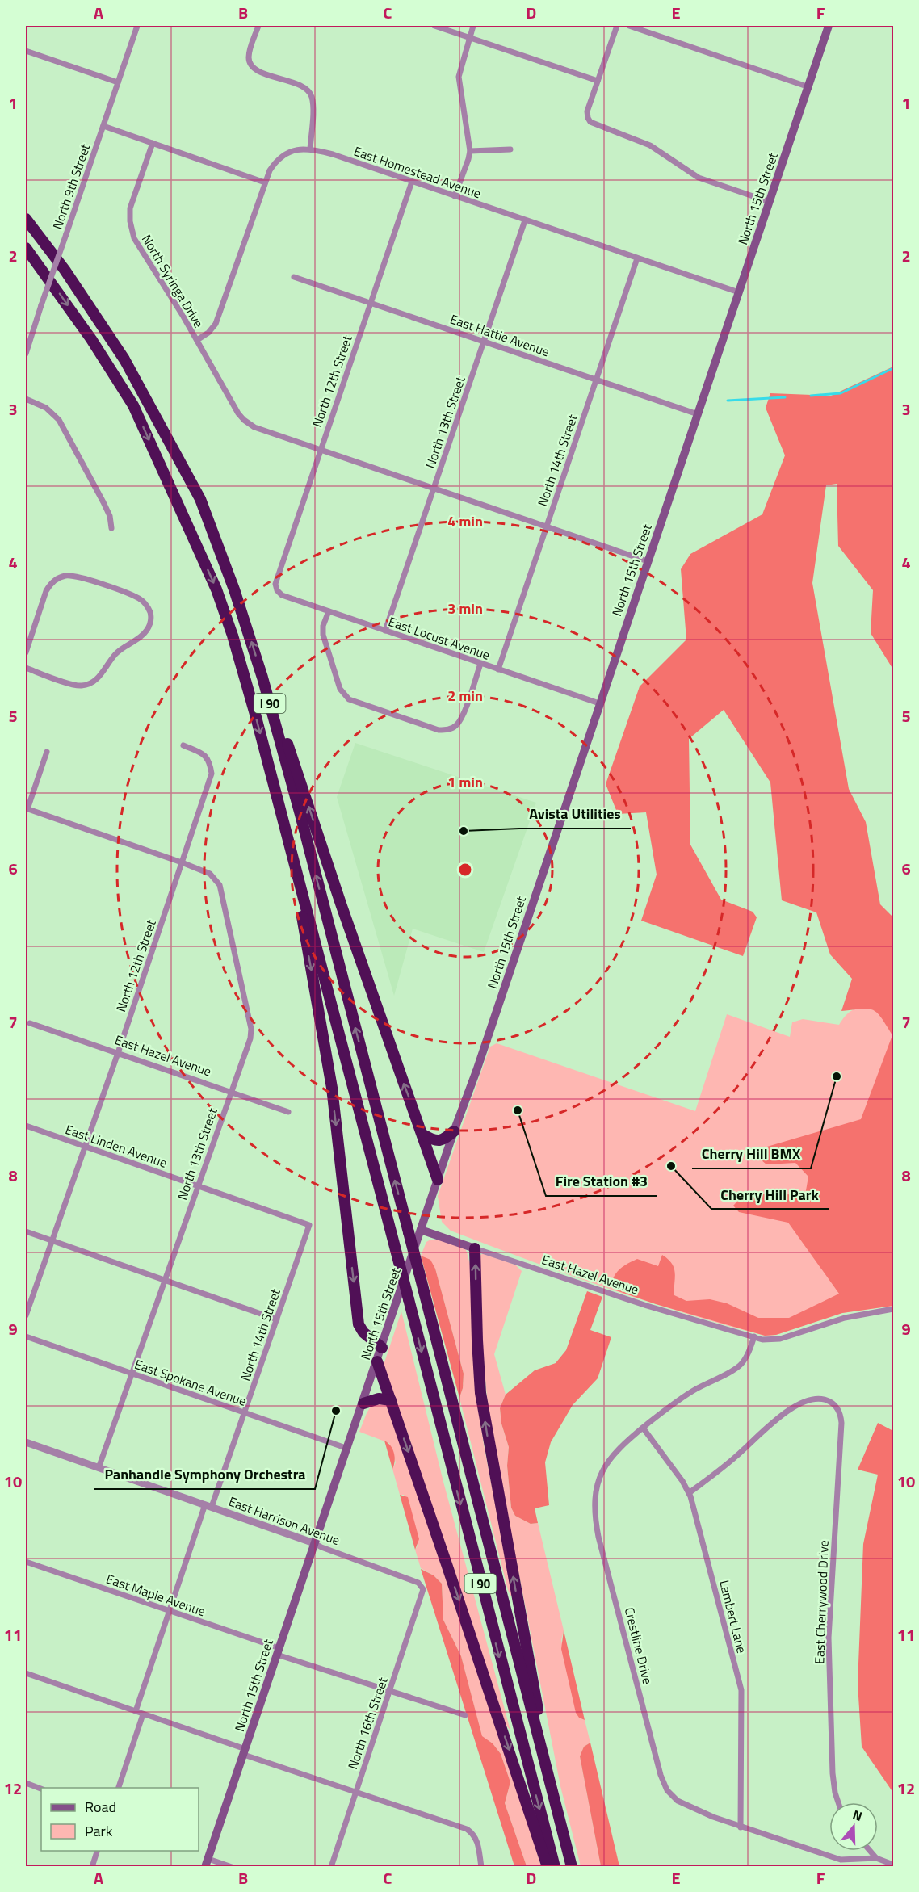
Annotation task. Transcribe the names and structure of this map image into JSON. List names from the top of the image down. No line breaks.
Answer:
{"streets":{"highway":["I 90"],"main road":["North 15th Street","East Hazel Avenue"],"street":["East Homestead Avenue","North 9th Street","North Syringa Drive","East Hattie Avenue","North 12th Street","North 13th Street","North 14th Street","East Locust Avenue","East Linden Avenue","East Spokane Avenue","East Harrison Avenue","East Maple Avenue","East Cherrywood Drive","Lambert Lane","Crestline Drive","North 16th Street"]},"crossings":[["East Homestead Avenue","North 15th Street"],["East Homestead Avenue","North Syringa Drive"],["East Homestead Avenue","North 12th Street"],["East Homestead Avenue","North 13th Street"],["East Homestead Avenue","North 14th Street"],["North 15th Street","East Hattie Avenue"],["North 15th Street","East Locust Avenue"],["North 15th Street","I 90"],["North 15th Street","East Hazel Avenue"],["North 15th Street","East Spokane Avenue"],["North 15th Street","East Harrison Avenue"],["North 15th Street","East Maple Avenue"],["North Syringa Drive","North 12th Street"],["East Hattie Avenue","North 12th Street"],["East Hattie Avenue","North 13th Street"],["East Hattie Avenue","North 14th Street"],["North 12th Street","North 13th Street"],["North 12th Street","East Locust Avenue"],["North 12th Street","East Hazel Avenue"],["North 12th Street","East Linden Avenue"],["North 13th Street","East Locust Avenue"],["North 13th Street","East Hazel Avenue"],["North 13th Street","East Linden Avenue"],["North 13th Street","East Spokane Avenue"],["North 13th Street","East Harrison Avenue"],["North 14th Street","East Locust Avenue"],["North 14th Street","East Linden Avenue"],["North 14th Street","East Spokane Avenue"],["North 14th Street","East Harrison Avenue"],["North 14th Street","East Maple Avenue"],["East Hazel Avenue","Crestline Drive"],["East Harrison Avenue","North 16th Street"],["East Maple Avenue","North 16th Street"],["East Cherrywood Drive","Lambert Lane"],["Lambert Lane","Crestline Drive"]],"places":["Avista Utilities","Cherry Hill BMX","Fire Station #3","Cherry Hill Park","Panhandle Symphony Orchestra"],"legend":["Road","Park"],"north":"top","grid":{"columns":["A","B","C","D","E","F"],"rows":["1","2","3","4","5","6","7","8","9","10","11","12"]},"rings":["4 min","3 min","2 min","1 min"]}
